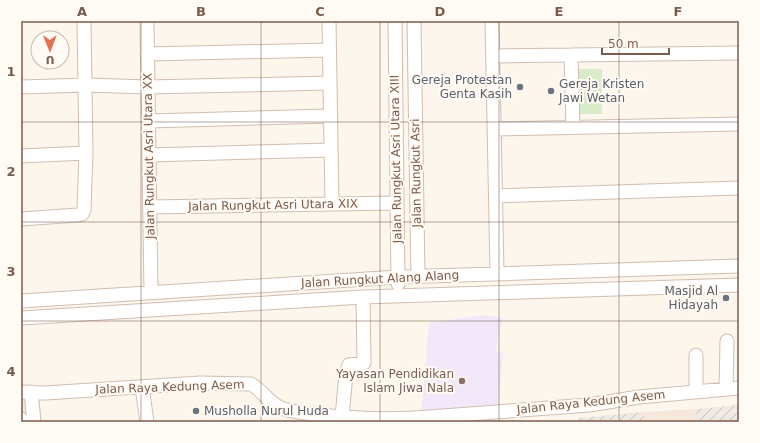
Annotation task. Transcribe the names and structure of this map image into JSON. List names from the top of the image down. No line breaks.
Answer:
{"streets":{"street":["Jalan Rungkut Asri Utara XX","Jalan Rungkut Asri Utara XIII","Jalan Rungkut Asri","Jalan Rungkut Asri Utara XIX","Jalan Rungkut Alang Alang","Jalan Raya Kedung Asem"]},"crossings":[["Jalan Rungkut Asri Utara XX","Jalan Rungkut Asri Utara XIX"],["Jalan Rungkut Asri Utara XX","Jalan Rungkut Alang Alang"],["Jalan Rungkut Asri Utara XIII","Jalan Rungkut Asri Utara XIX"],["Jalan Rungkut Asri Utara XIII","Jalan Rungkut Alang Alang"],["Jalan Rungkut Asri","Jalan Rungkut Alang Alang"]],"places":["Gereja Protestan Genta Kasih","Gereja Kristen Jawi Wetan","Masjid Al Hidayah","Yayasan Pendidikan Islam Jiwa Nala","Musholla Nurul Huda"],"scale_bar":"50 m","north":"bottom","grid":{"columns":["A","B","C","D","E","F"],"rows":["1","2","3","4"]}}
